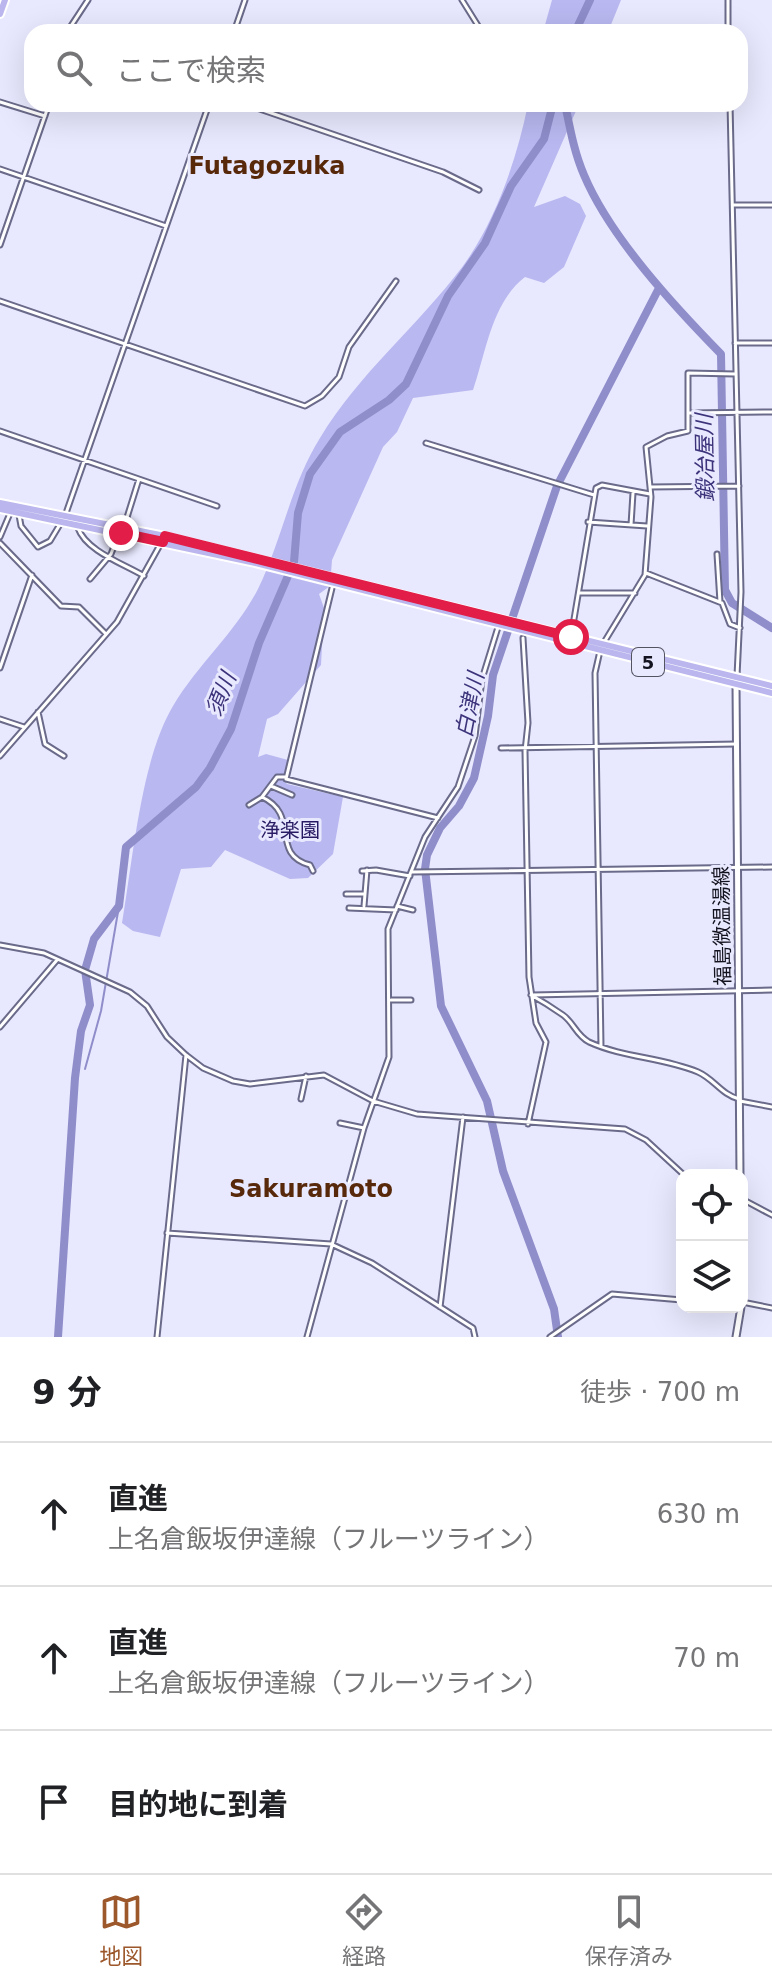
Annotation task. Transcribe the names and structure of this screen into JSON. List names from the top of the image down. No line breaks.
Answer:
{"streets":{"main road":["5","福島微温湯線"]},"crossings":[["5","福島微温湯線"]],"districts":["Futagozuka","Sakuramoto"],"water":["鍛冶屋川","須川","白津川"],"parks":["浄楽園"],"page":{"search":"ここで検索","heading":["9 分","徒歩 · 700 m"],"list":[["直進","上名倉飯坂伊達線（フルーツライン）","630 m"],["直進","上名倉飯坂伊達線（フルーツライン）","70 m"],"目的地に到着"],"nav":["地図","経路","保存済み"]}}
